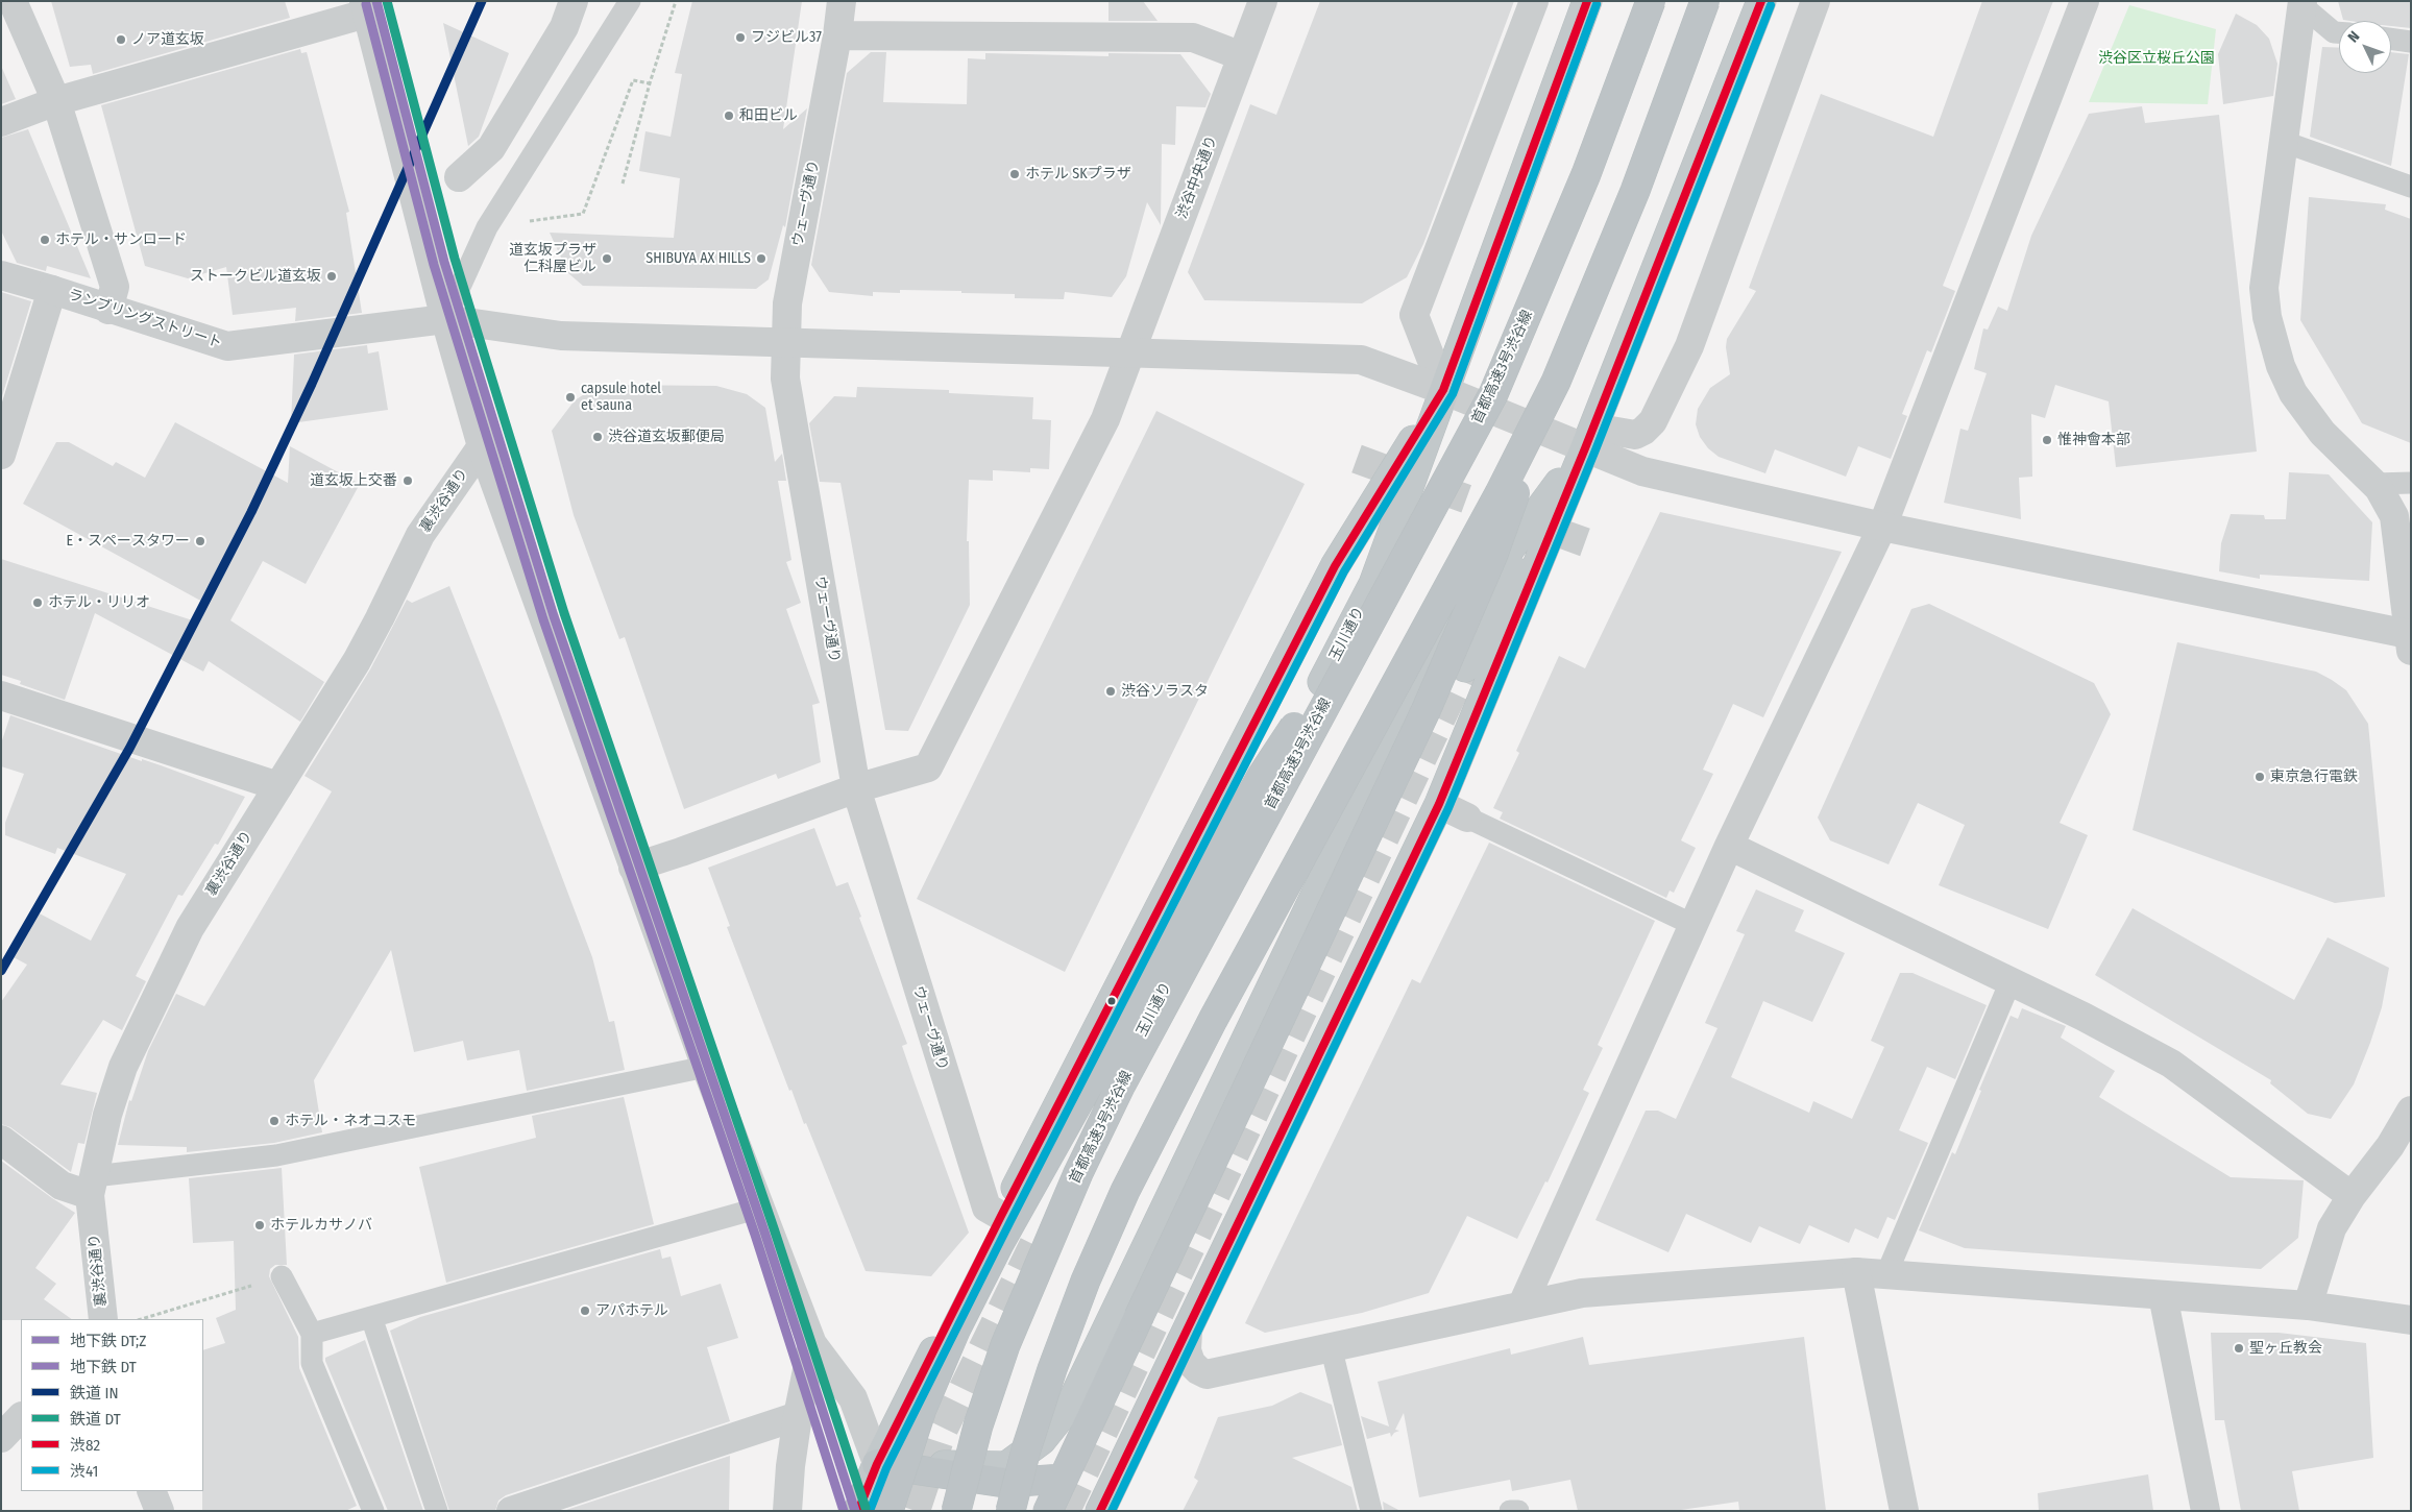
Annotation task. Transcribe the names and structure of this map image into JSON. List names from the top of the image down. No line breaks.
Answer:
{"streets":{"highway":["首都高速3号渋谷線","玉川通り"],"street":["渋谷中央通り","ウェーヴ通り","ランブリングストリート","裏渋谷通り"]},"crossings":[["渋谷中央通り","ウェーヴ通り"],["渋谷中央通り","ランブリングストリート"],["ウェーヴ通り","ランブリングストリート"],["ランブリングストリート","玉川通り"]],"parks":["渋谷区立桜丘公園"],"places":["フジビル37","ノア道玄坂","和田ビル","ホテル SKプラザ","ホテル・サンロード","道玄坂プラザ 仁科屋ビル","SHIBUYA AX HILLS","ストークビル道玄坂","capsule hotel et sauna","渋谷道玄坂郵便局","惟神會本部","道玄坂上交番","E・スペースタワー","ホテル・リリオ","渋谷ソラスタ","東京急行電鉄","ホテル・ネオコスモ","ホテルカサノバ","アパホテル","聖ヶ丘教会"],"lines":["metro line DT;Z","rail line IN","rail line DT","transit line 渋82","metro line DT","transit line 渋41"],"legend":["地下鉄 DT;Z","地下鉄 DT","鉄道 IN","鉄道 DT","渋82","渋41"],"north":"top left"}
